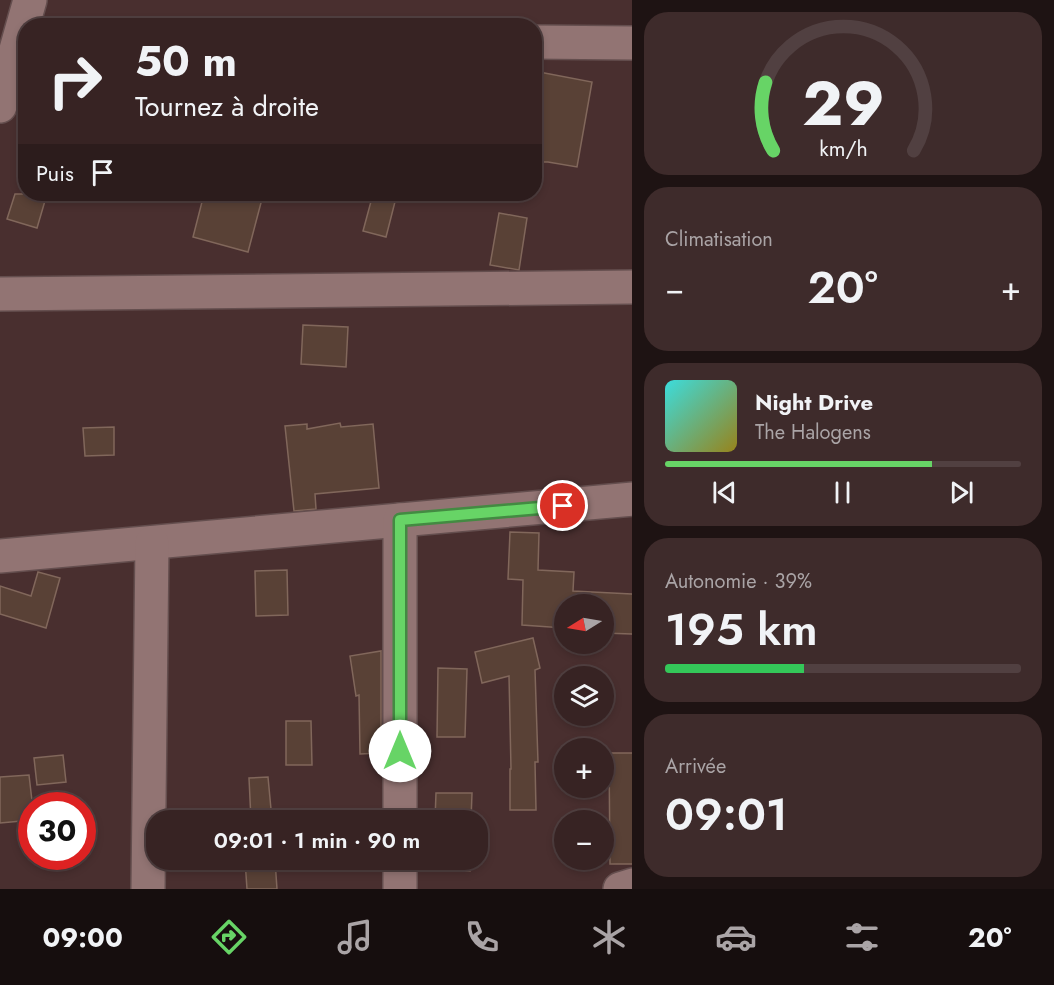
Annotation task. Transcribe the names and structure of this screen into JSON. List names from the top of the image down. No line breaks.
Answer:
{"north":"left","page":{"turn":["50 m","Tournez à droite"],"then":"Puis","tile":["Climatisation",["Autonomie · 39%","195 km"],["Arrivée","09:01"]],"heat":["−","20°","+"],"song":["Night Drive","The Halogens"],"map_buttons":["+","−"],"limit":"30","trip":"09:01 · 1 min · 90 m","tabs":["09:00","20°"],"gauge":["29","km/h"]}}
